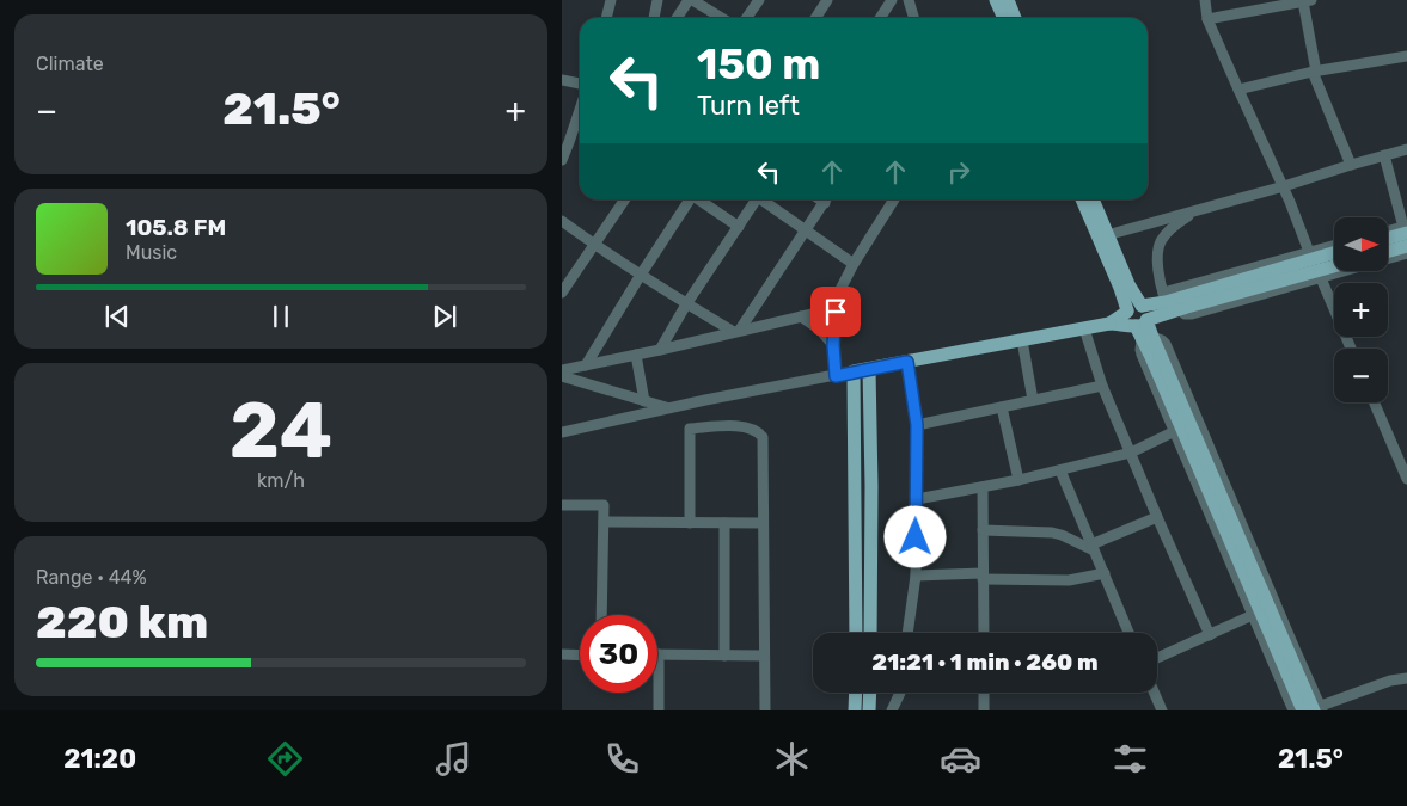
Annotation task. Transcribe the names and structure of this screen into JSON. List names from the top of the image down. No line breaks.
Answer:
{"north":"right","page":{"tile":["Climate",["24","km/h"],["Range · 44%","220 km"]],"turn":["150 m","Turn left"],"heat":["−","21.5°","+"],"song":["105.8 FM","Music"],"map_buttons":["+","−"],"limit":"30","trip":"21:21 · 1 min · 260 m","tabs":["21:20","21.5°"]}}
